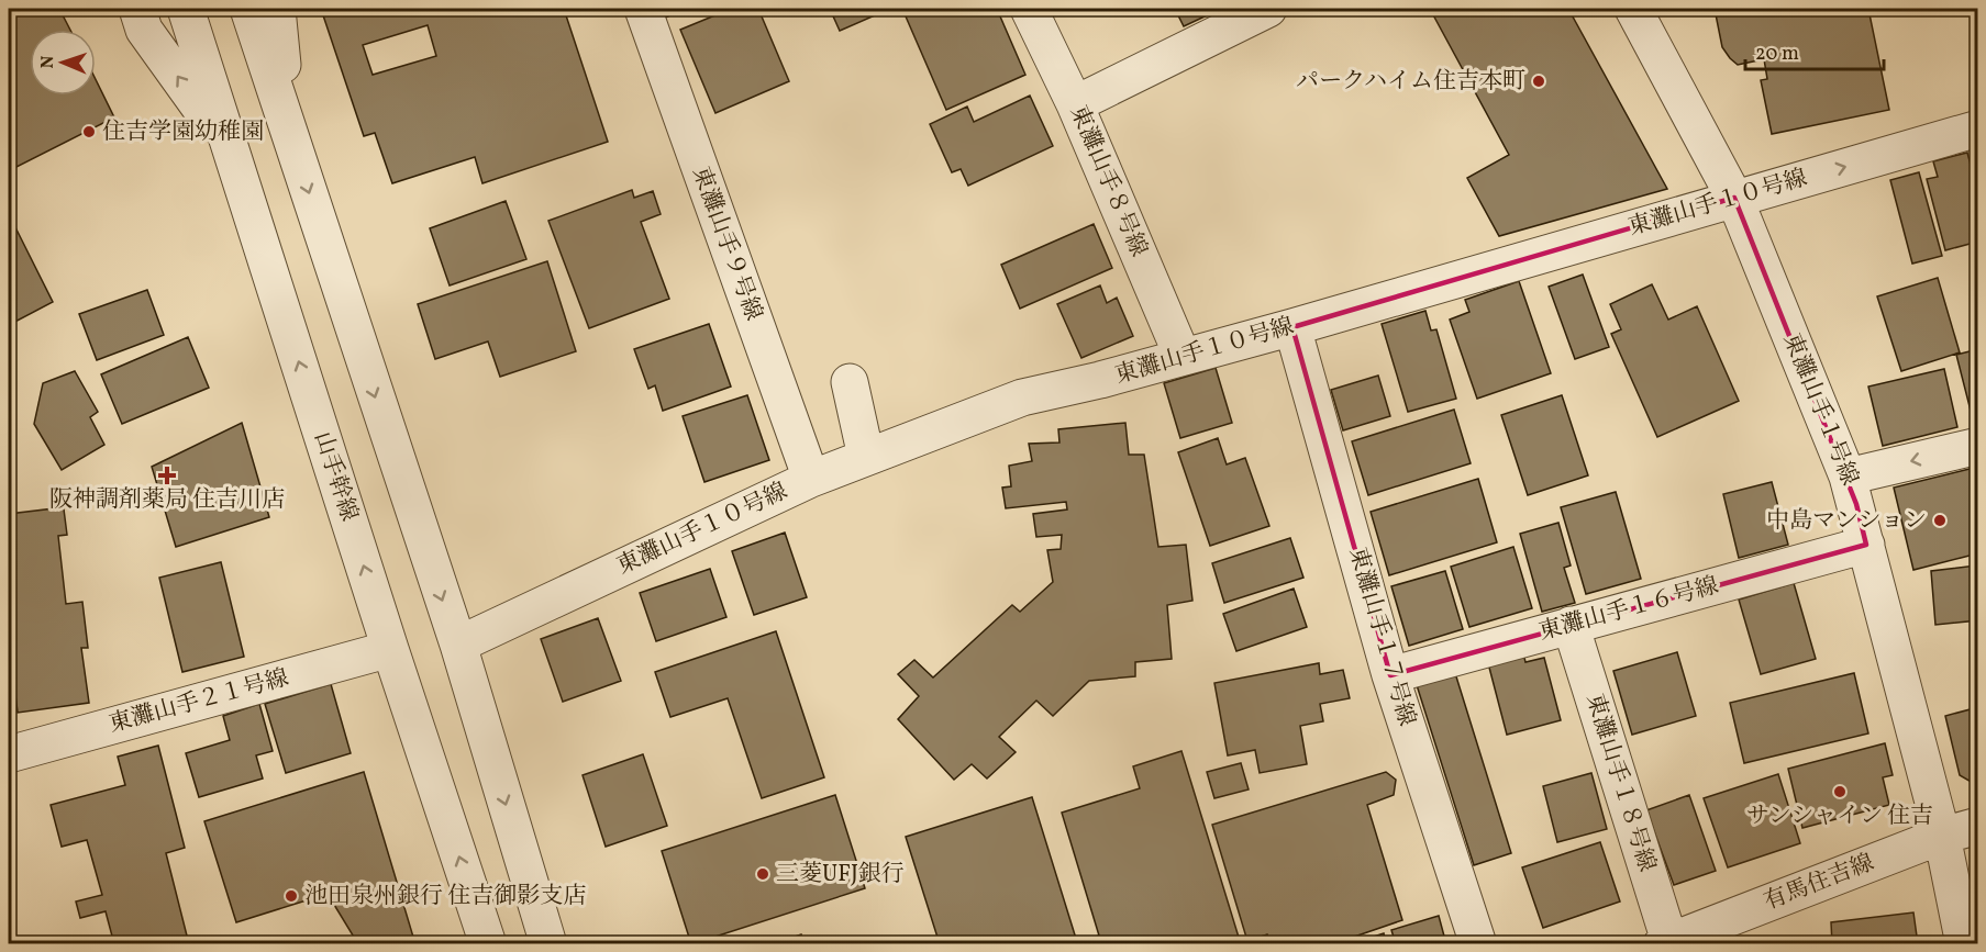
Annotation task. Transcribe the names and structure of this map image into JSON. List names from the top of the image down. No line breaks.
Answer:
{"streets":{"street":["東灘山手８号線","東灘山手１０号線","東灘山手９号線","東灘山手１号線","山手幹線","東灘山手１６号線","東灘山手１７号線","東灘山手２１号線","東灘山手１８号線","有馬住吉線"]},"crossings":[["東灘山手８号線","東灘山手１０号線"],["東灘山手１０号線","東灘山手９号線"],["東灘山手１０号線","東灘山手１号線"],["東灘山手１０号線","東灘山手１７号線"],["東灘山手１号線","東灘山手１６号線"],["東灘山手１号線","有馬住吉線"],["山手幹線","東灘山手２１号線"],["東灘山手１６号線","東灘山手１７号線"],["東灘山手１６号線","東灘山手１８号線"],["東灘山手１８号線","有馬住吉線"]],"places":{"other":["パークハイム住吉本町","住吉学園幼稚園","中島マンション","サンシャイン 住吉","三菱UFJ銀行","池田泉州銀行 住吉御影支店"],"health":["阪神調剤薬局 住吉川店"]},"scale_bar":"20 m","north":"left"}
